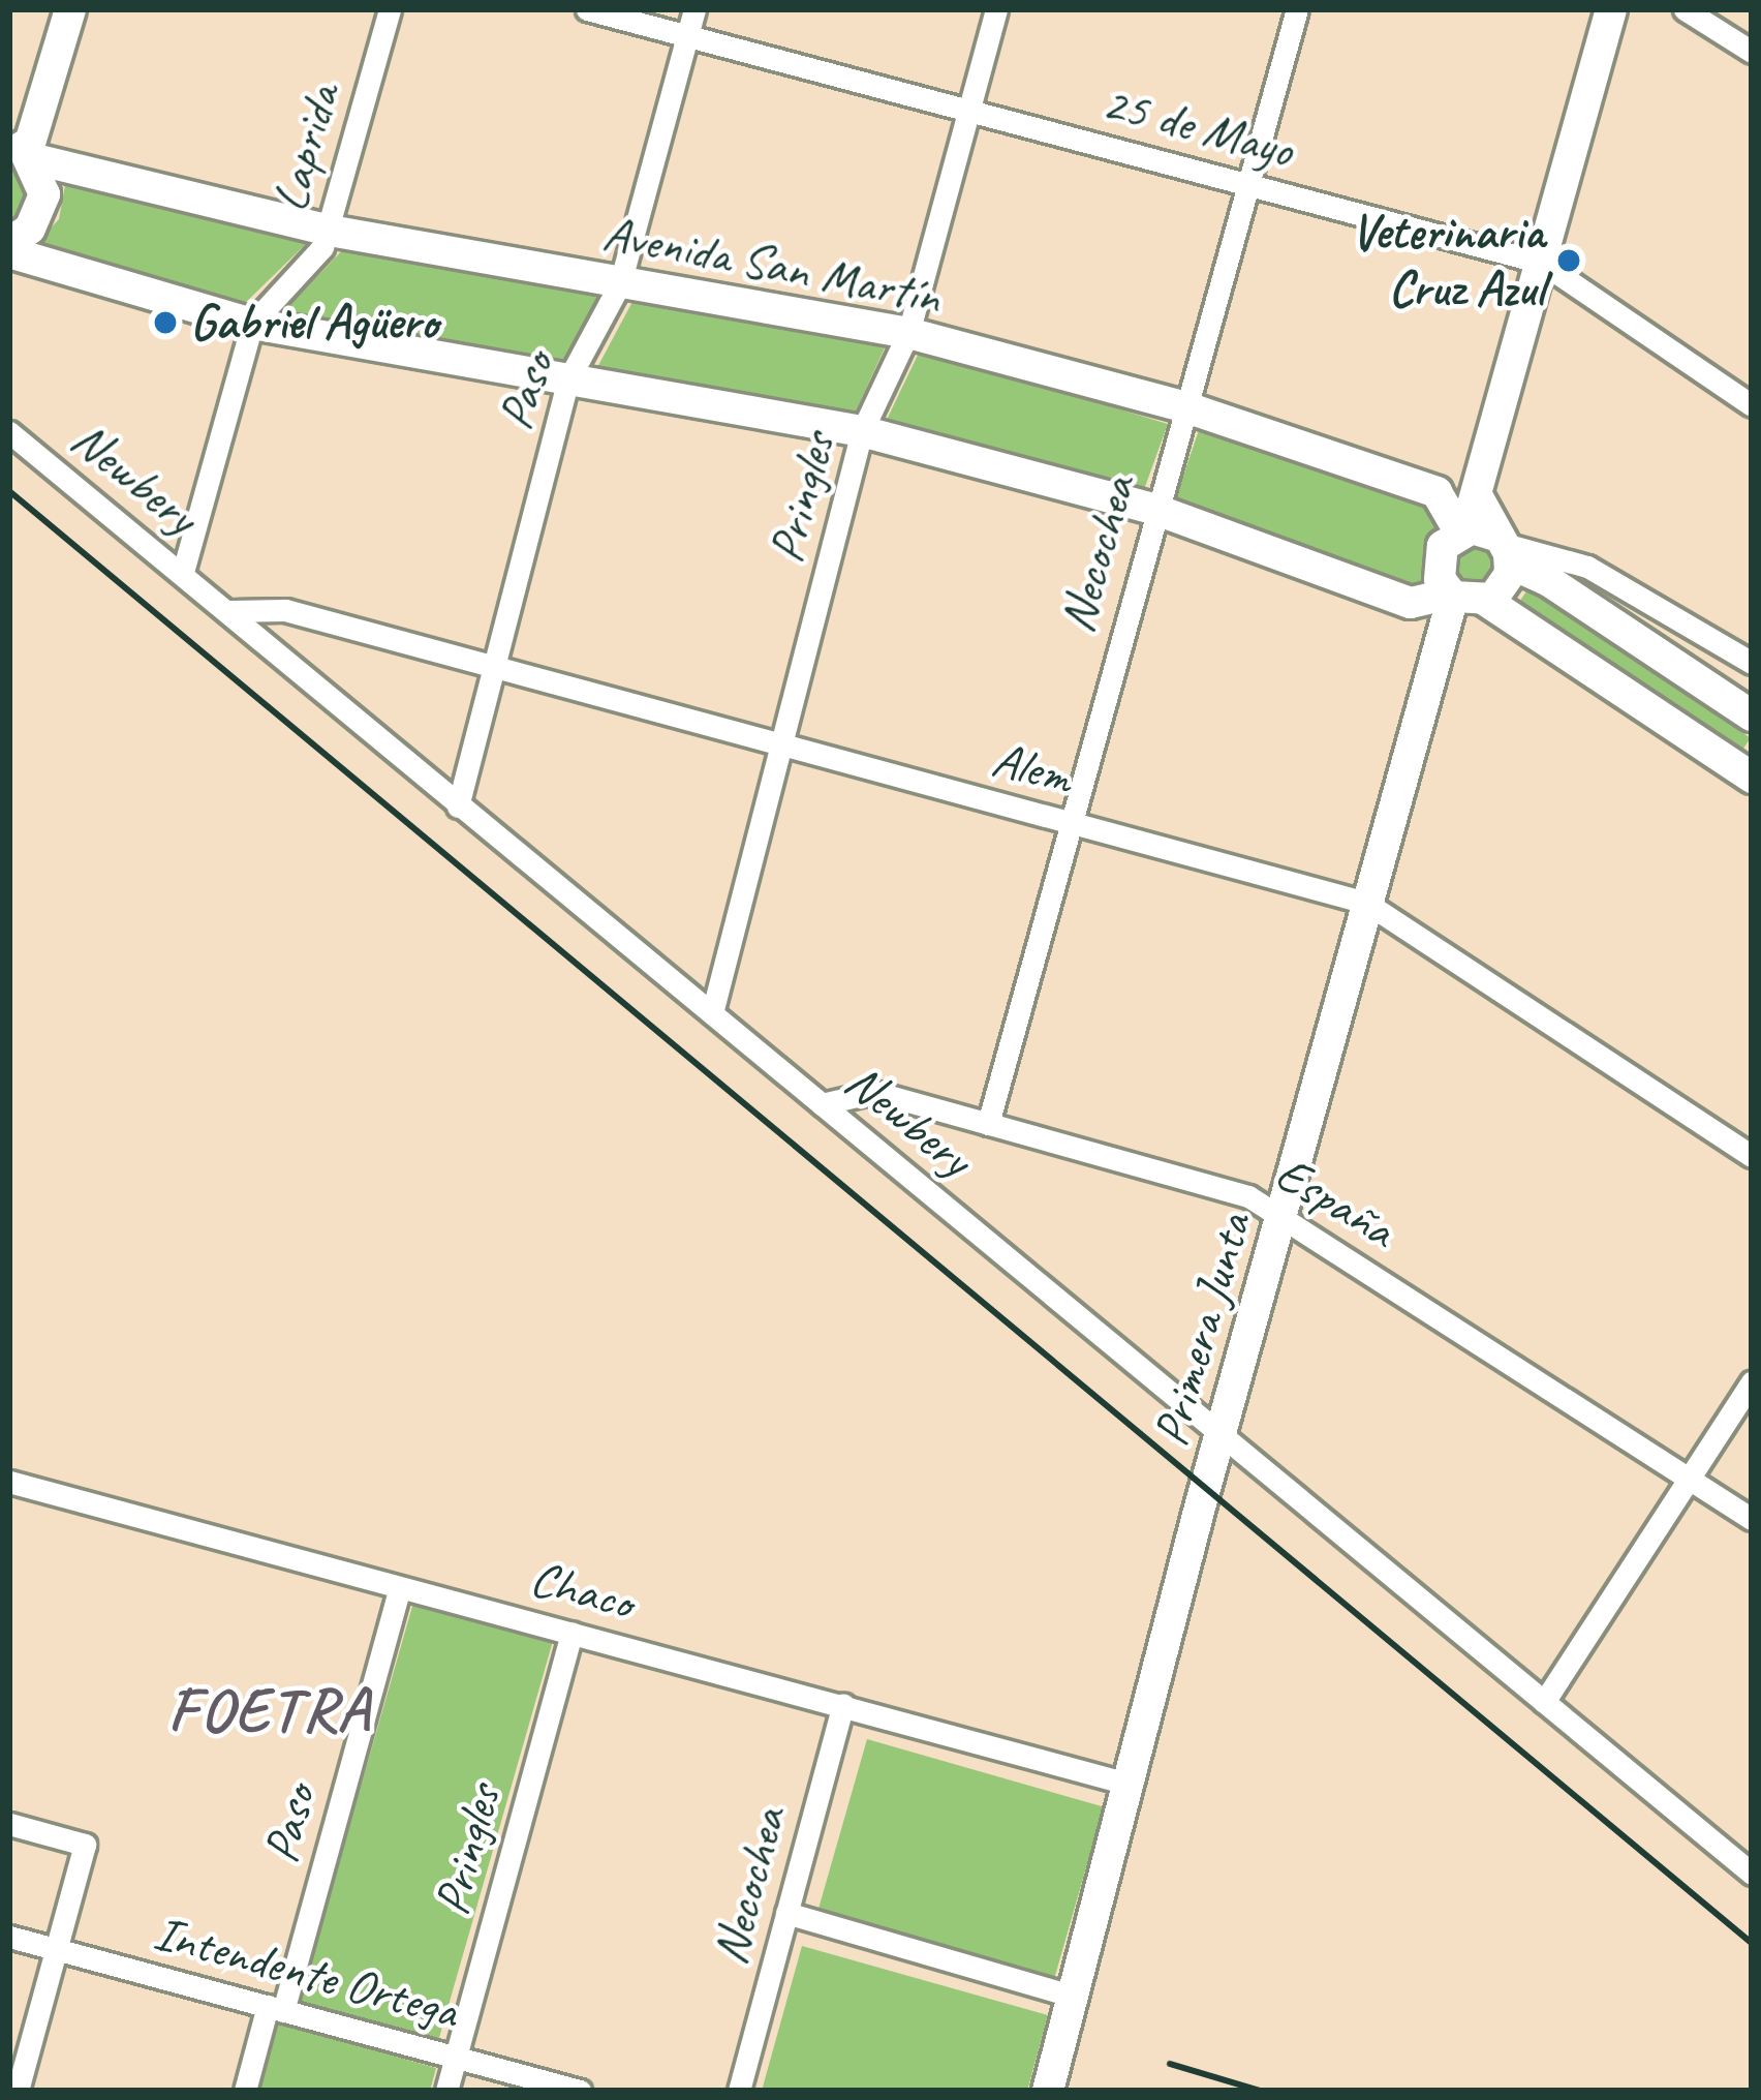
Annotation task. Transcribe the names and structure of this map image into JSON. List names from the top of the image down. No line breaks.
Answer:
{"streets":{"main road":["Avenida San Martín","Primera Junta"],"street":["25 de Mayo","Laprida","Paso","Newbery","Pringles","Necochea","Alem","España","Chaco","Intendente Ortega"]},"crossings":[["25 de Mayo","Paso"],["25 de Mayo","Pringles"],["25 de Mayo","Necochea"],["Laprida","Avenida San Martín"],["Laprida","Newbery"],["Avenida San Martín","Paso"],["Avenida San Martín","Pringles"],["Avenida San Martín","Necochea"],["Avenida San Martín","Primera Junta"],["Paso","Newbery"],["Paso","Alem"],["Paso","Chaco"],["Paso","Intendente Ortega"],["Newbery","Pringles"],["Newbery","Alem"],["Newbery","España"],["Newbery","Primera Junta"],["Pringles","Alem"],["Pringles","Chaco"],["Pringles","Intendente Ortega"],["Necochea","Alem"],["Necochea","España"],["Necochea","Chaco"],["Alem","Primera Junta"],["España","Primera Junta"],["Primera Junta","Chaco"]],"districts":["FOETRA"],"places":["Veterinaria Cruz Azul","Gabriel Agüero"]}
